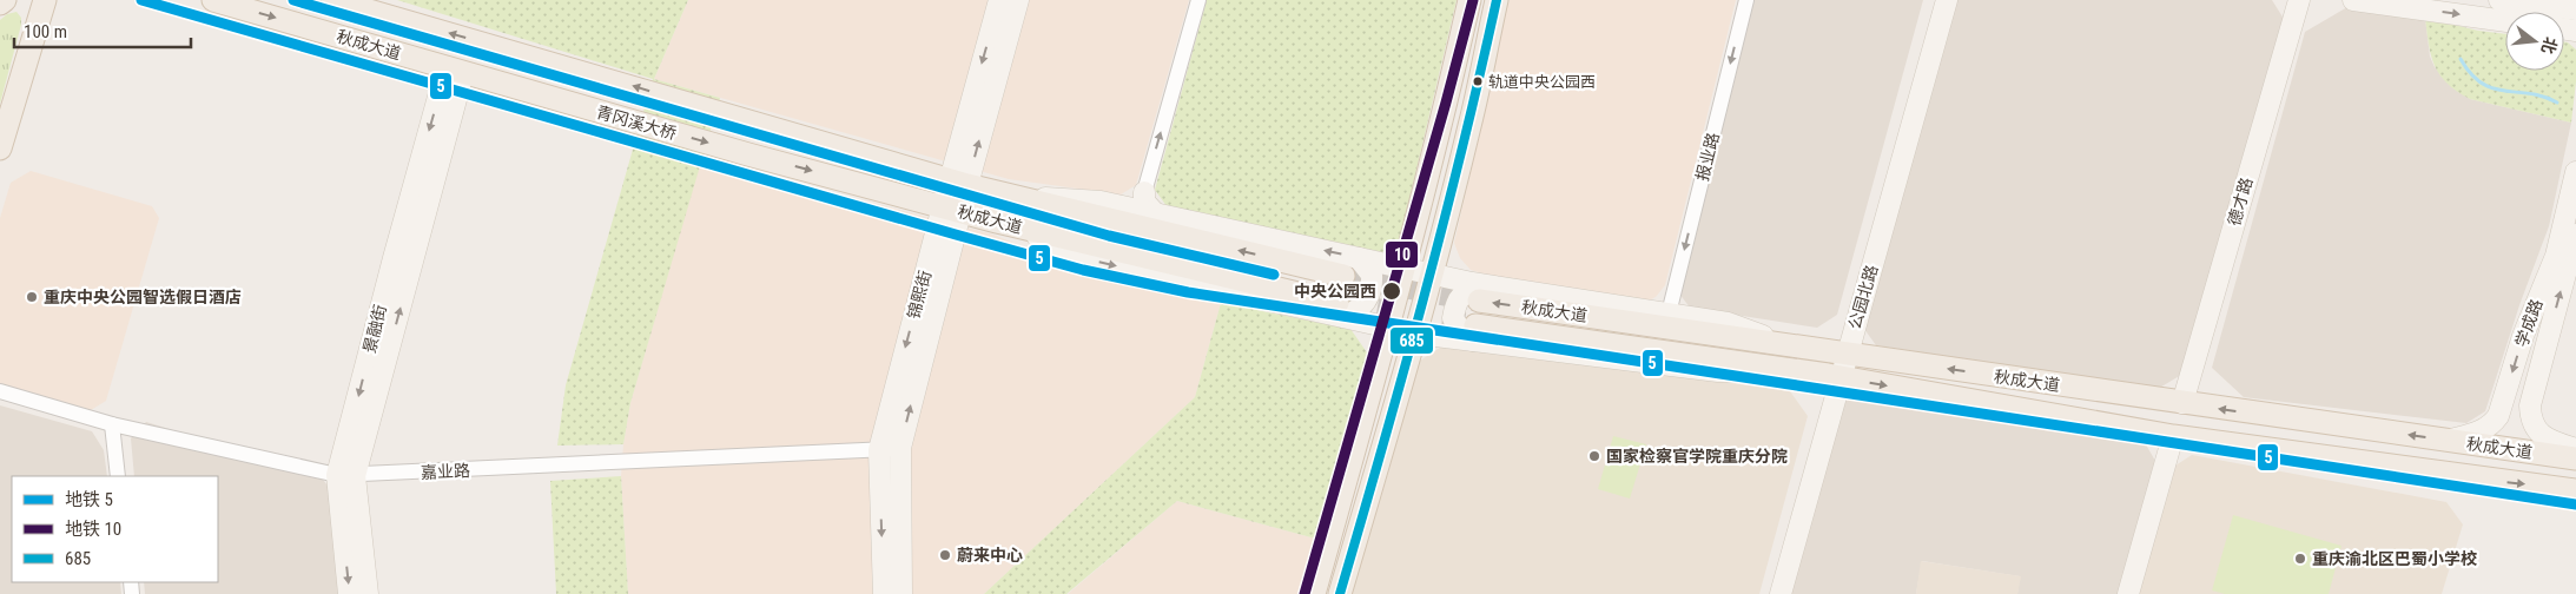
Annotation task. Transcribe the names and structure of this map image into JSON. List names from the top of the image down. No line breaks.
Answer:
{"streets":{"main road":["秋成大道","青冈溪大桥"],"street":["报业路","德才路","锦熙街","公园北路","学成路","景融街","嘉业路"]},"crossings":[["秋成大道","青冈溪大桥"],["秋成大道","德才路"],["秋成大道","锦熙街"],["秋成大道","公园北路"],["秋成大道","学成路"],["秋成大道","景融街"],["锦熙街","嘉业路"],["景融街","嘉业路"]],"one_way":["报业路"],"places":["轨道中央公园西","中央公园西","重庆中央公园智选假日酒店","国家检察官学院重庆分院","蔚来中心","重庆渝北区巴蜀小学校"],"lines":["metro line 5","metro line 10","transit line 685"],"legend":["地铁 5","地铁 10","685"],"scale_bar":"100 m","north":"right"}
